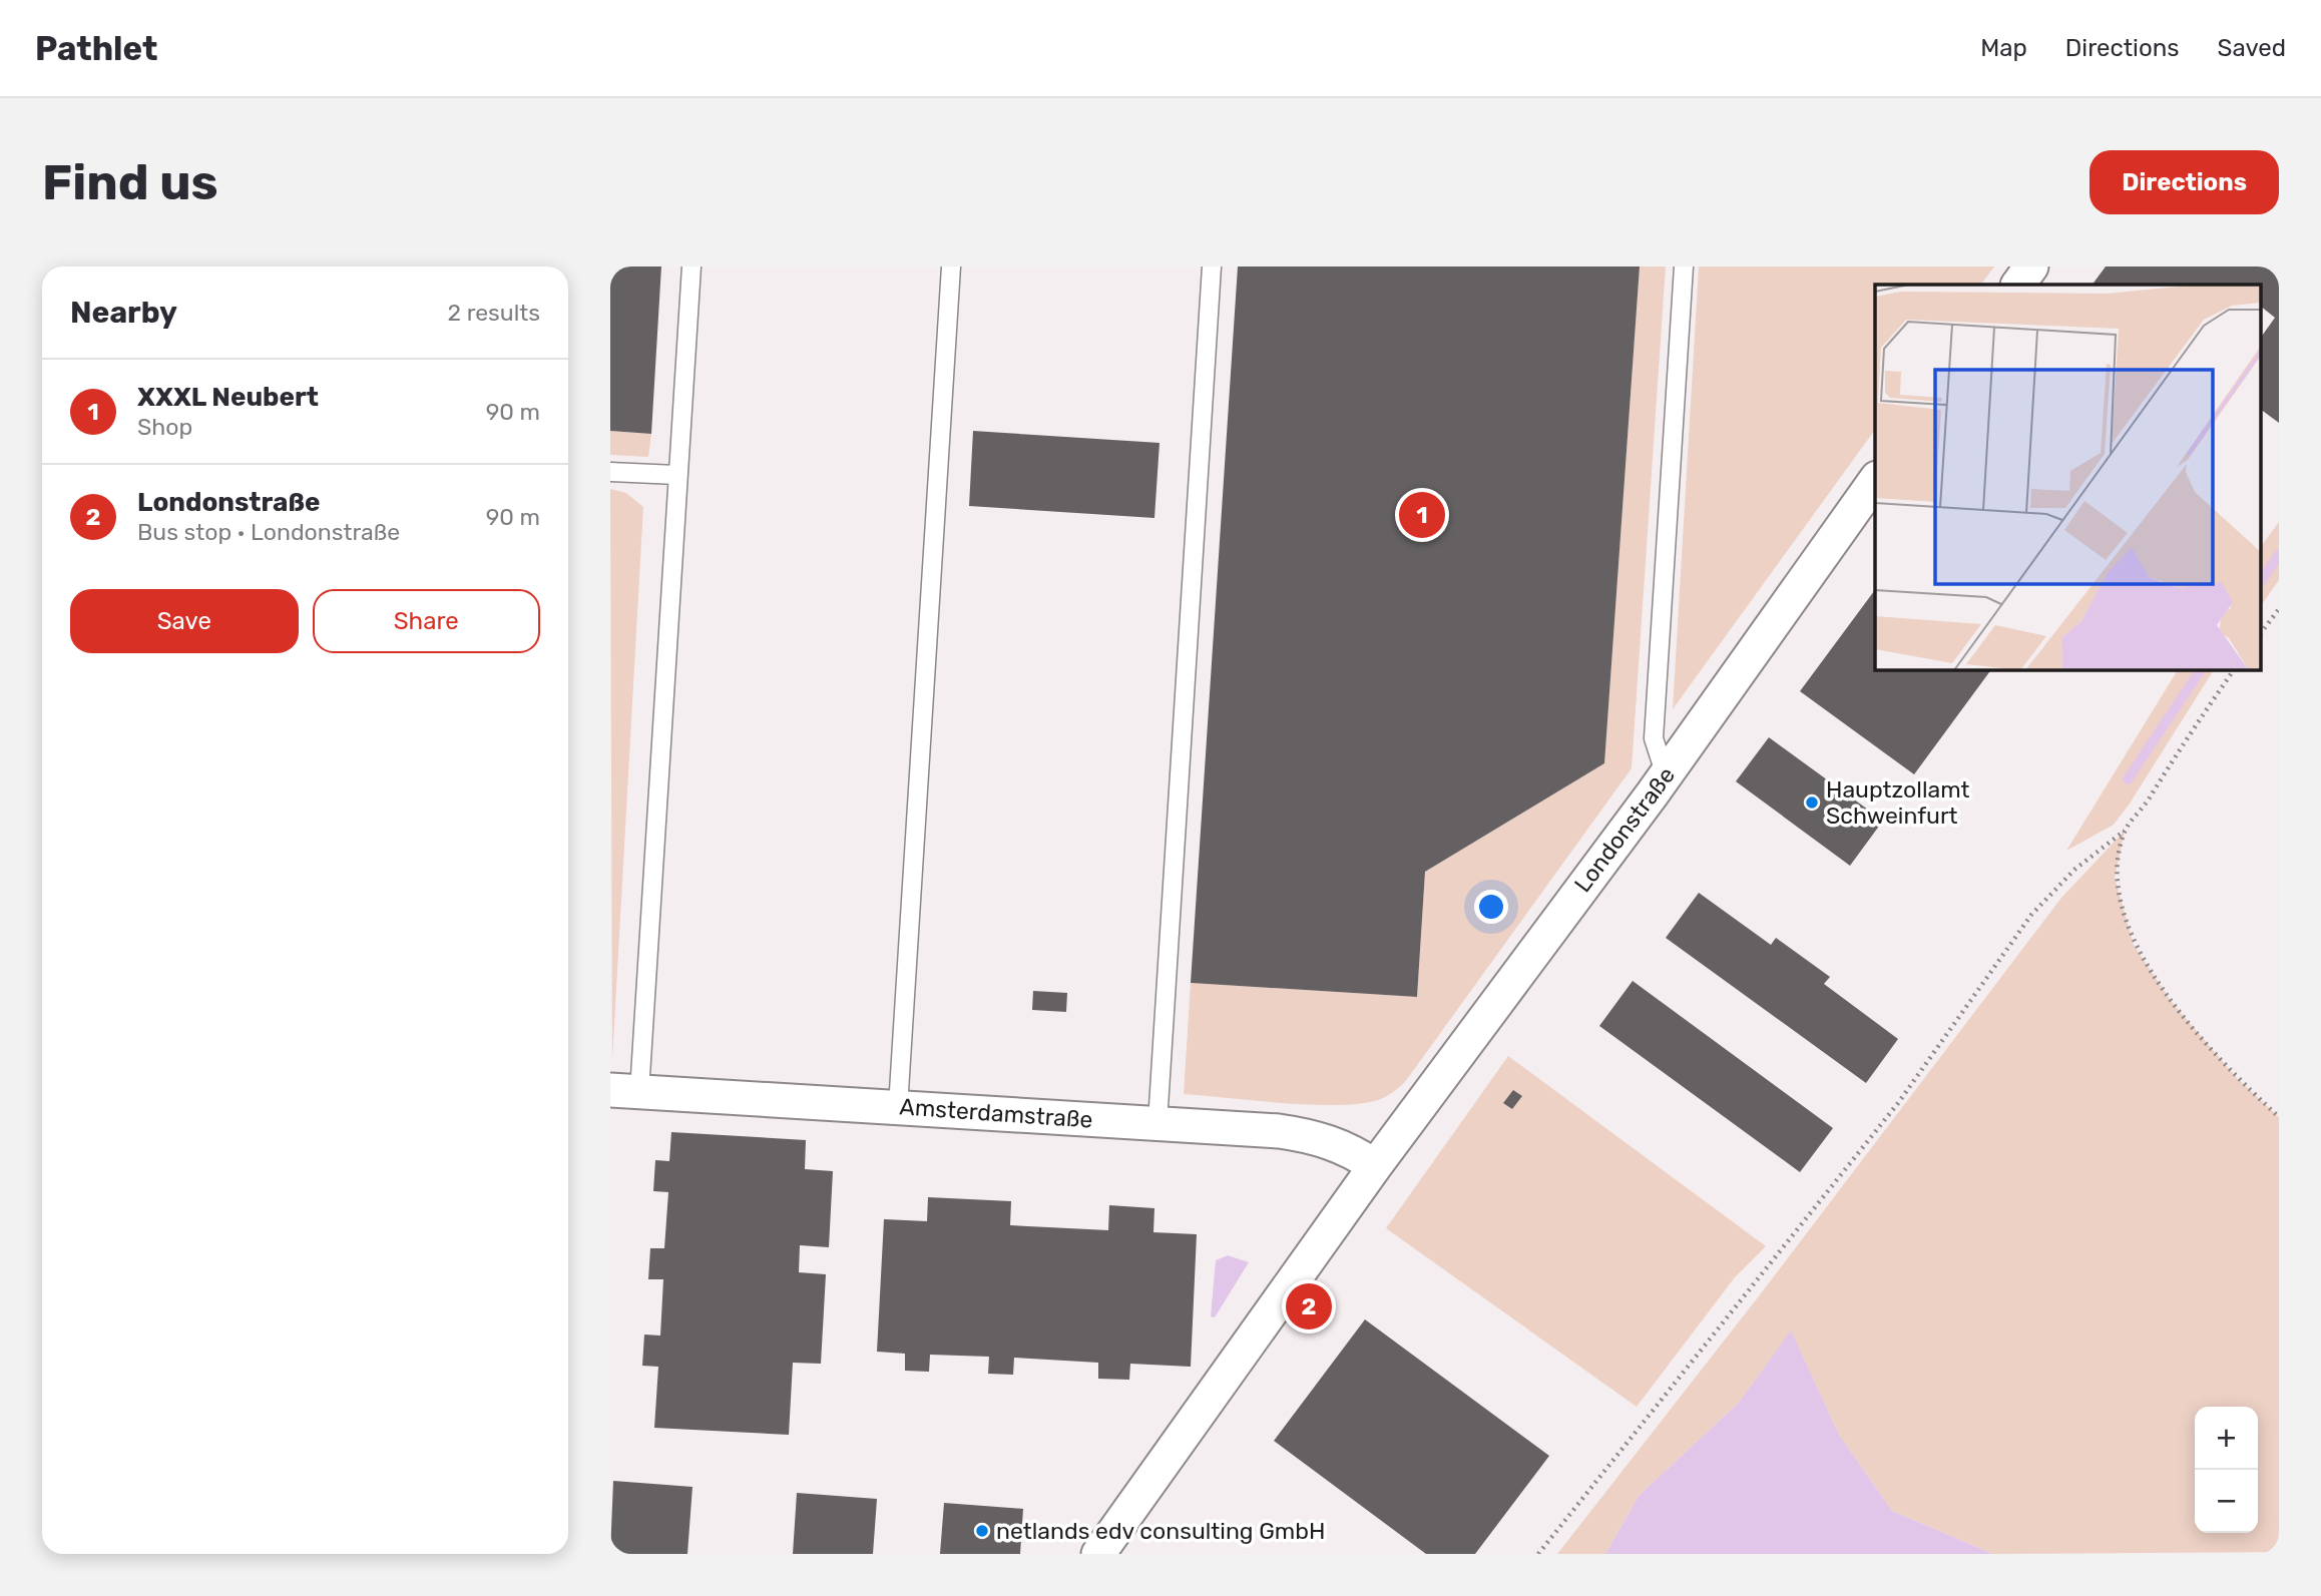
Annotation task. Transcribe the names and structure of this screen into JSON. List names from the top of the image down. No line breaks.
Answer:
{"streets":{"street":["Londonstraße","Amsterdamstraße"]},"crossings":[["Londonstraße","Amsterdamstraße"]],"places":["Hauptzollamt Schweinfurt","netlands edv consulting GmbH"],"page":{"header":"Pathlet","nav":["Map","Directions","Saved"],"buttons":["Directions",["Save","Share"]],"title":"Find us","heading":["Nearby","2 results"],"list":[{"mark":"1","name":"XXXL Neubert","note":"Shop","value":"90 m"},{"mark":"2","name":"Londonstraße","note":"Bus stop · Londonstraße","value":"90 m"}],"pins":["1","2"],"map_buttons":["+","−"]}}
